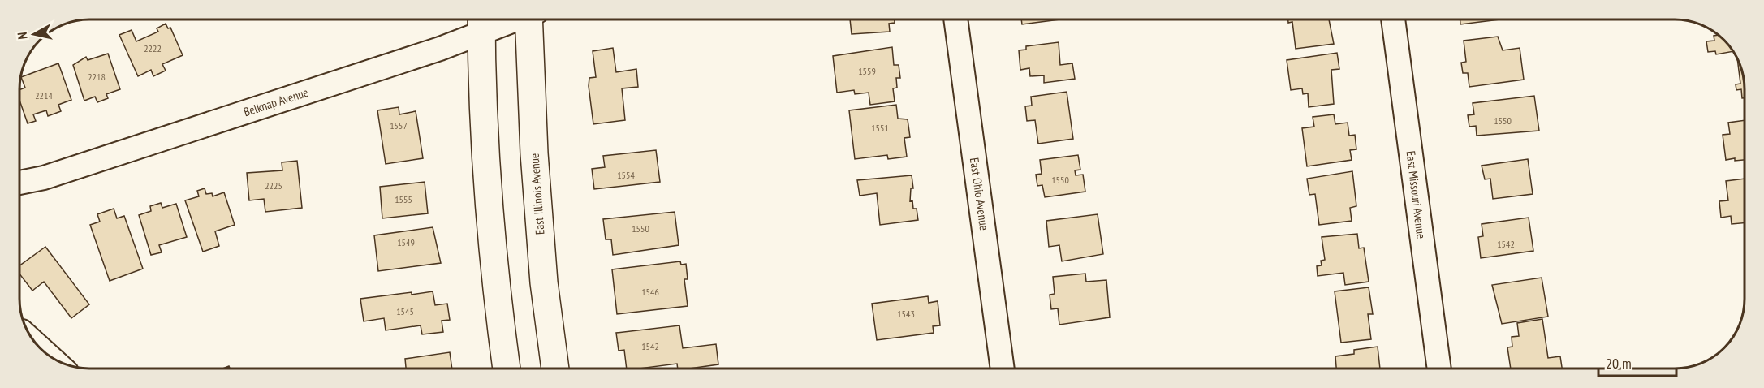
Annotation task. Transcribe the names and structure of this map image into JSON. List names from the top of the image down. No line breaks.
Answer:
{"streets":{"main road":["East Illinois Avenue"],"street":["Belknap Avenue","East Ohio Avenue","East Missouri Avenue"]},"house_numbers":["2222","1559","2218","2214","1550","1557","1551","1554","1550","2225","1555","1550","1549","1542","1546","1545","1543","1542"],"scale_bar":"20 m","north":"left"}
